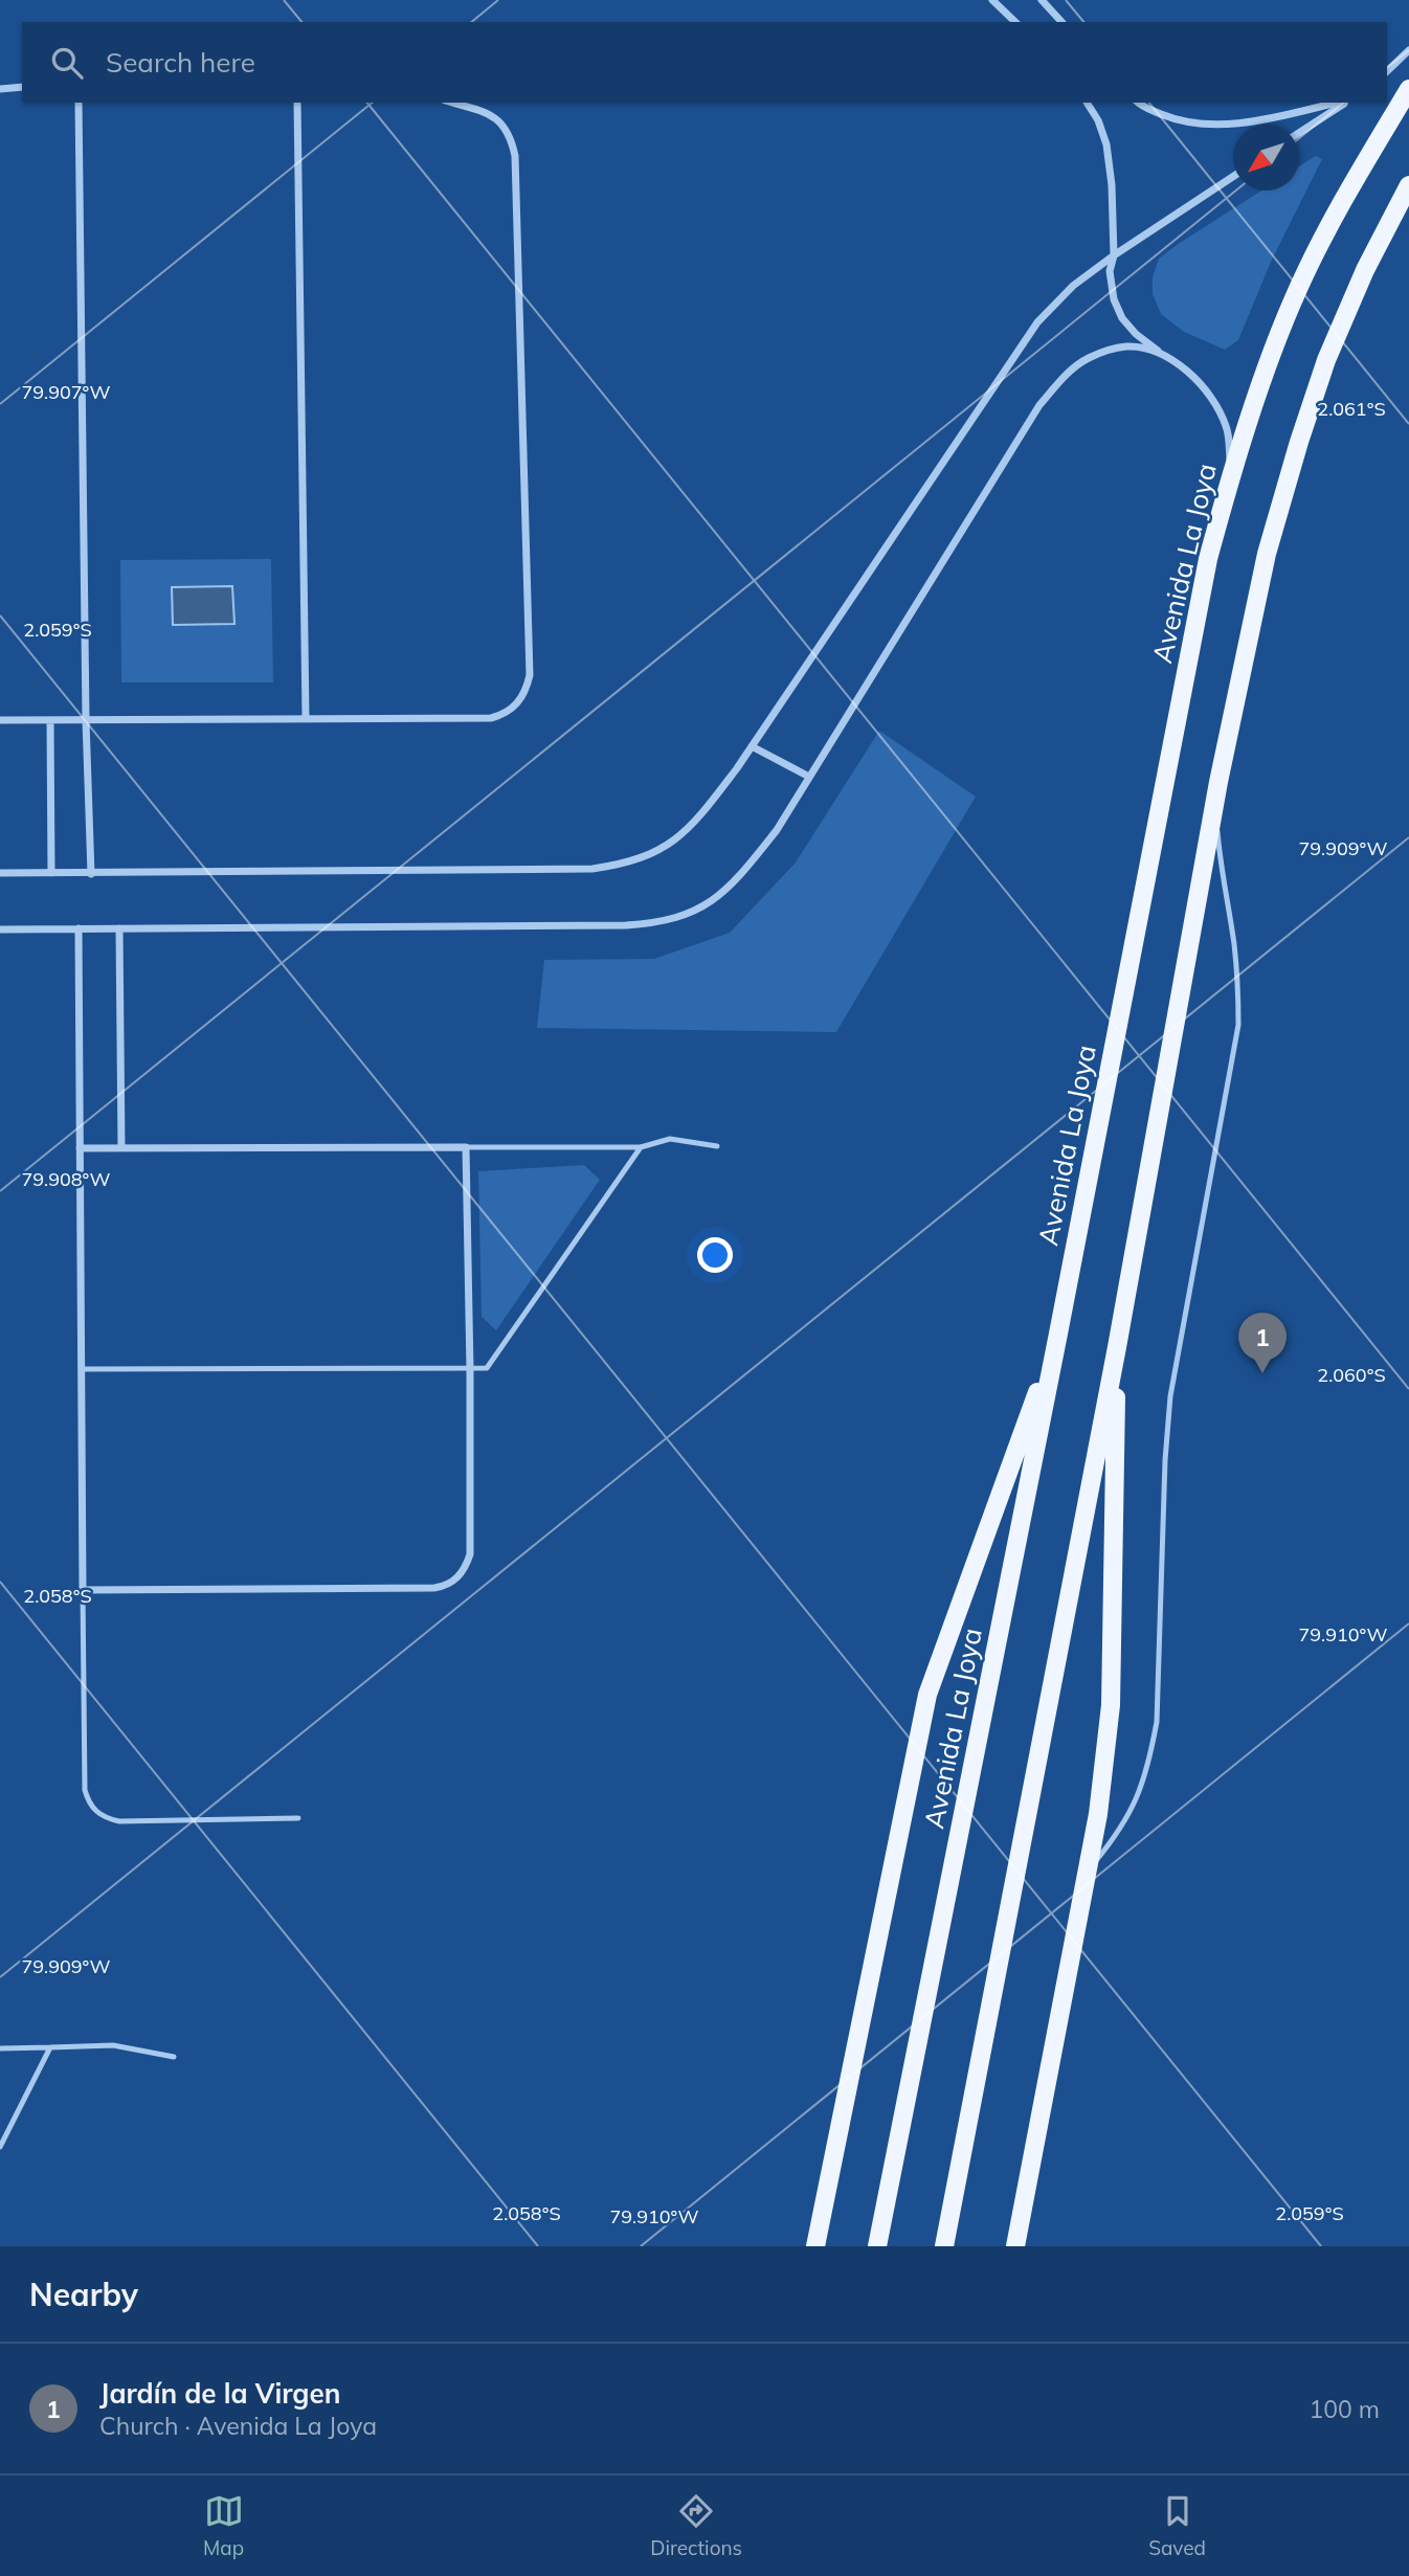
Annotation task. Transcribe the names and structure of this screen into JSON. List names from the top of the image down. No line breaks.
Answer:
{"streets":{"main road":["Avenida La Joya"]},"north":"bottom left","page":{"search":"Search here","pins":"1","heading":"Nearby","list":[{"mark":"1","name":"Jardín de la Virgen","note":"Church · Avenida La Joya","value":"100 m"}],"nav":["Map","Directions","Saved"]},"coordinates":["79.907°W","2.061°S","2.059°S","79.909°W","79.908°W","2.060°S","2.058°S","79.910°W"]}
